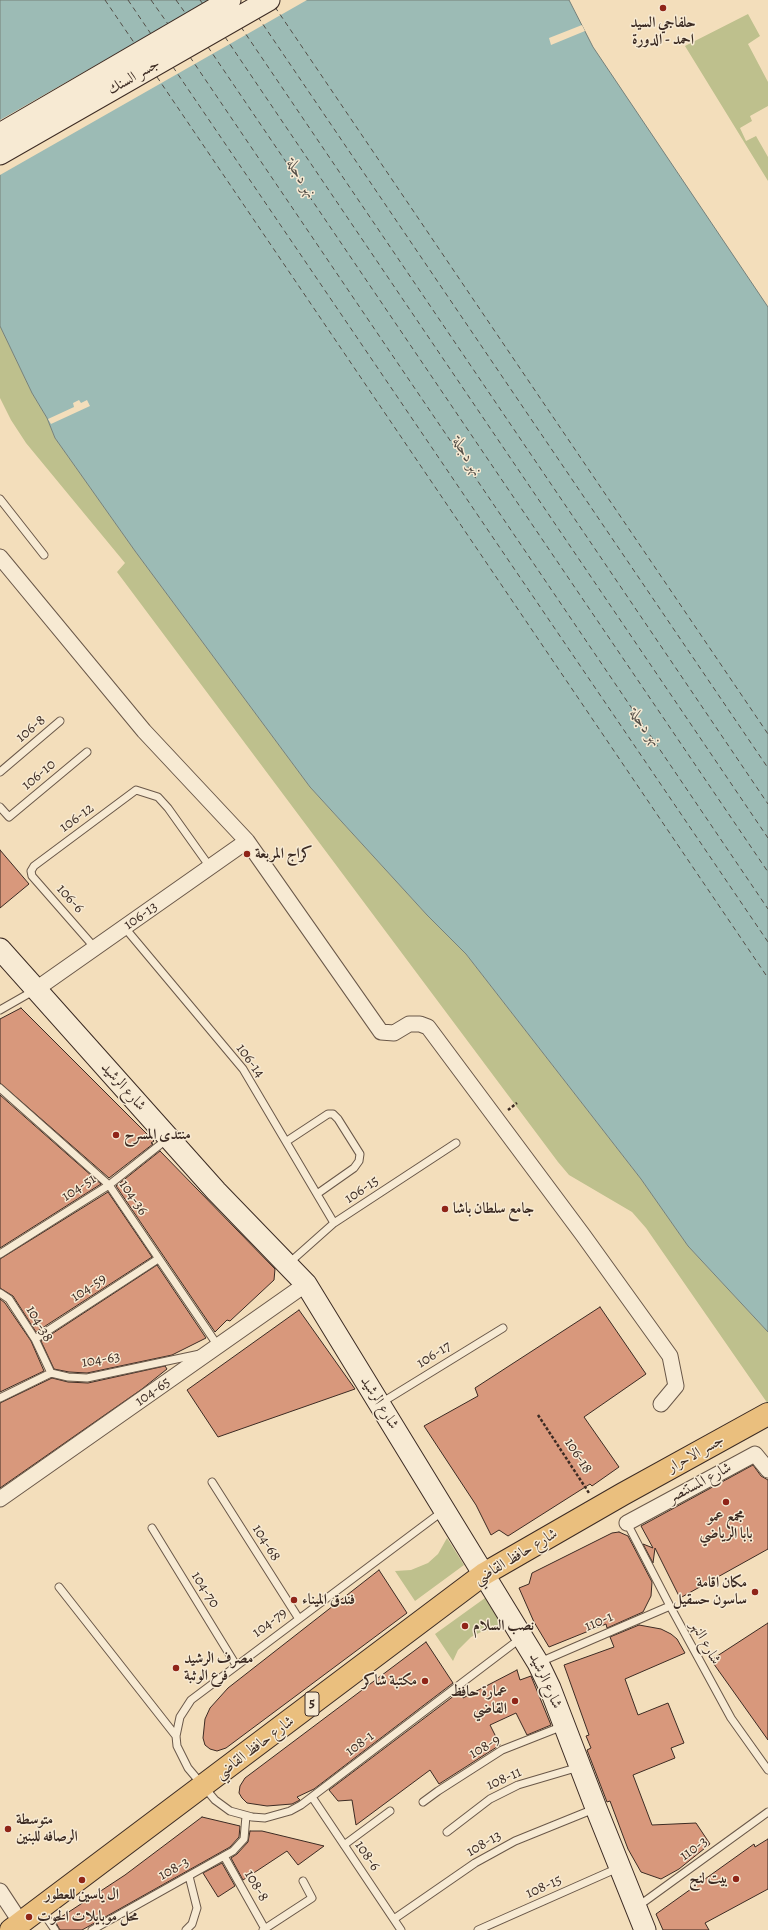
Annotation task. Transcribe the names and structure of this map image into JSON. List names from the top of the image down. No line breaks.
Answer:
{"streets":{"main road":["جسر السنك","شارع الرشيد","جسر الاحرار","شارع حافظ القاضي","5"],"street":["106-13","104-65","شارع المستنصر"],"lane":["106-8","106-10","106-12","106-6","106-14","104-51","106-15","104-36","104-59","104-38","106-17","104-63","104-68","104-70","110-1","104-79","شارع النهر","108-1","108-9","108-11","108-13","110-3","108-6","108-3","108-8","108-15"],"path":["106-18"]},"crossings":[["106-12","106-6"],["106-12","106-13"],["106-6","106-13"],["106-13","106-14"],["106-13","شارع الرشيد"],["106-14","106-15"],["شارع الرشيد","104-51"],["شارع الرشيد","106-15"],["شارع الرشيد","106-17"],["شارع الرشيد","104-65"],["شارع الرشيد","شارع حافظ القاضي"],["شارع الرشيد","110-1"],["شارع الرشيد","104-79"],["شارع الرشيد","108-1"],["شارع الرشيد","108-9"],["شارع الرشيد","108-11"],["شارع الرشيد","108-13"],["شارع الرشيد","110-3"],["شارع الرشيد","108-15"],["104-51","104-36"],["104-36","104-59"],["104-36","104-63"],["104-36","104-65"],["104-59","104-38"],["104-38","104-63"],["104-63","104-65"],["جسر الاحرار","شارع حافظ القاضي"],["106-18","شارع حافظ القاضي"],["شارع المستنصر","شارع النهر"],["104-68","104-79"],["شارع حافظ القاضي","104-79"],["شارع حافظ القاضي","108-1"],["104-70","104-79"],["110-1","شارع النهر"],["104-79","108-1"],["108-1","108-6"],["108-1","108-3"],["108-13","108-6"],["108-3","108-8"]],"water":["نهر دجلة"],"places":["حلفاجي السيد احمد - الدورة","كراج المربعة","منتدى المسرح","جامع سلطان باشا","مجمع عمو بابا الرياضي","مكان اقامة ساسون حسقيل","فندق الميناء","نصب السلام","مصرف الرشيد فرع الوثبة","مكتبة شاكر","عمارة حافظ القاضي","متوسطة الرصافه للبنين","بيت لنج","ال ياسين للعطور","محل موبايلات الحوت"]}
